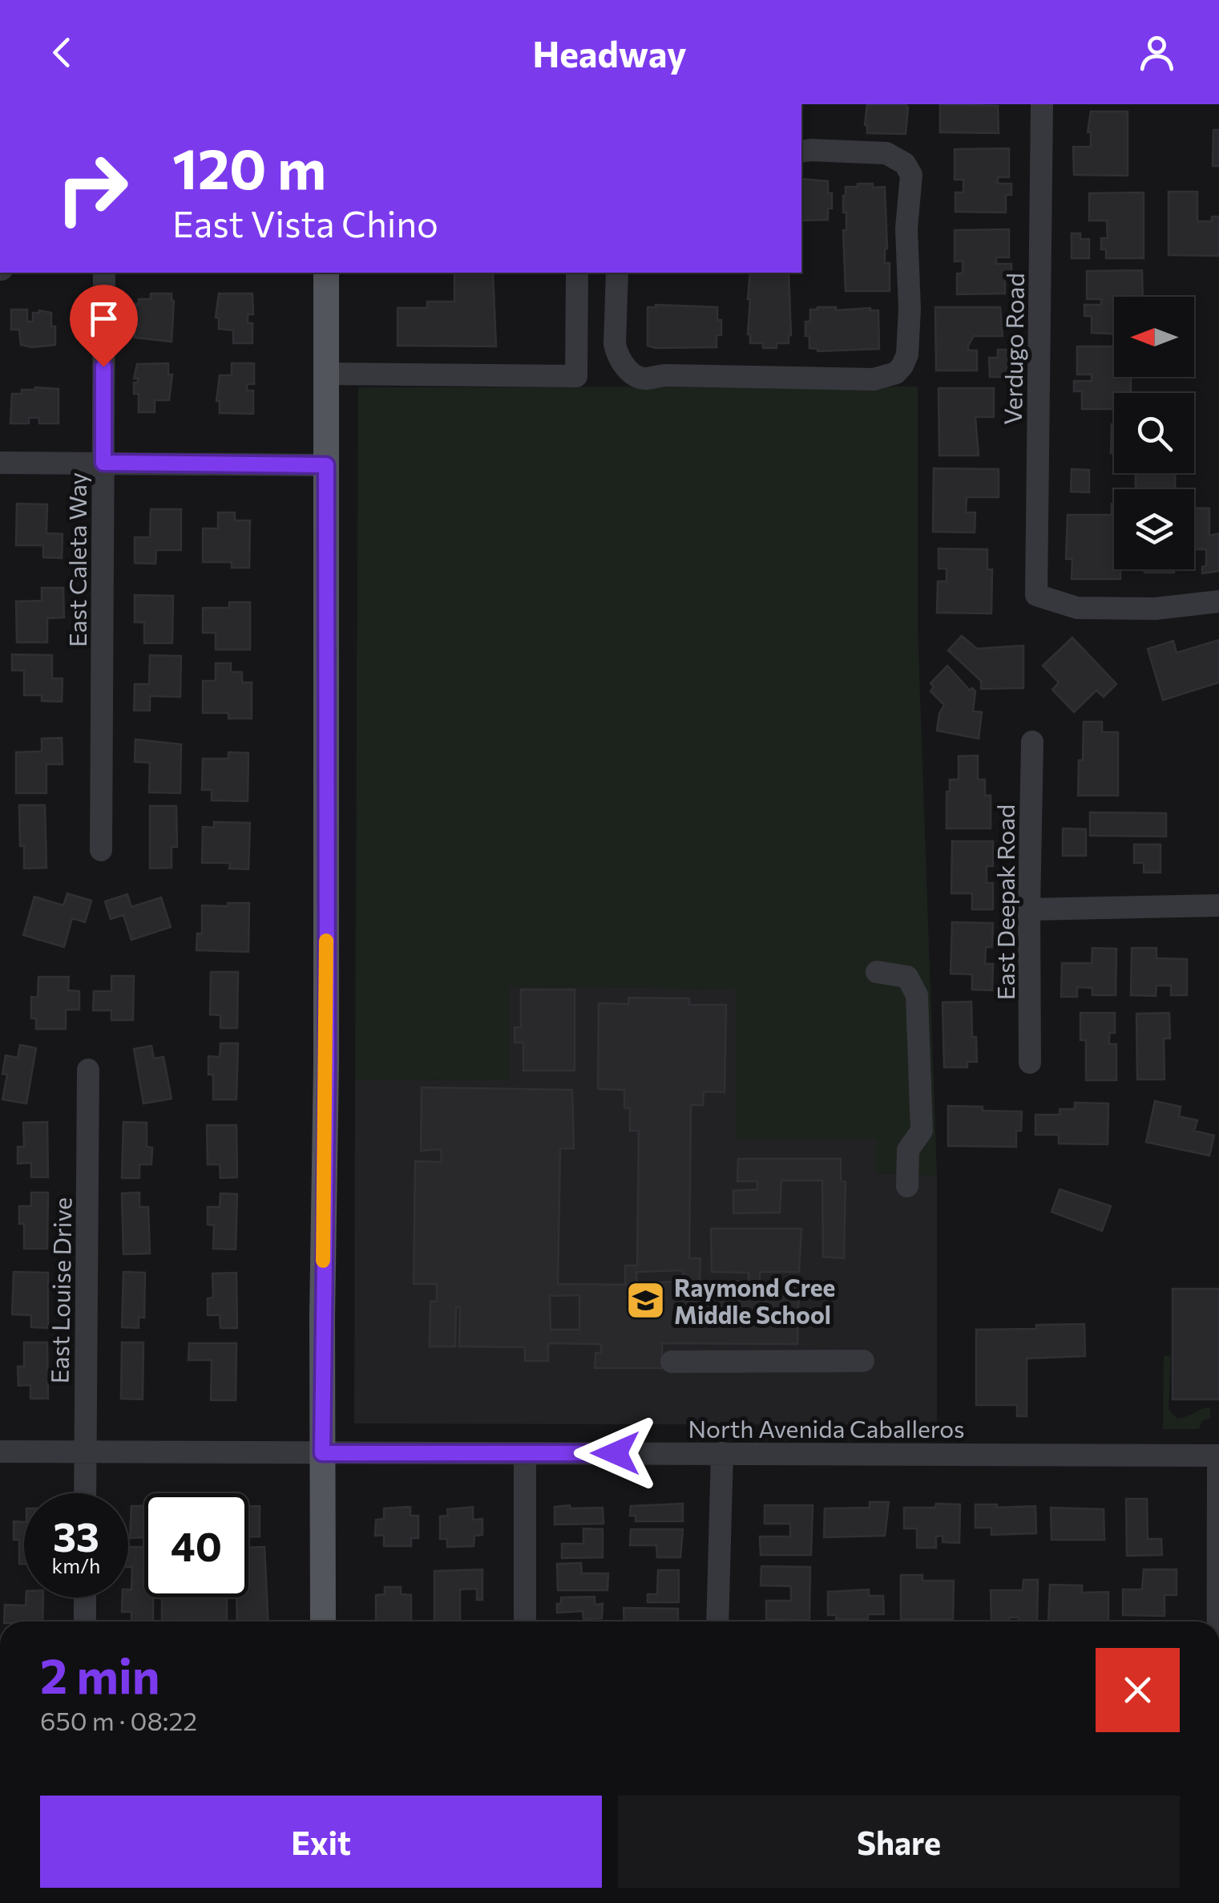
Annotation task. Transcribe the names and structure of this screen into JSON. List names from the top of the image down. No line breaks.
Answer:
{"streets":{"street":["Verdugo Road","East Caleta Way","East Deepak Road","East Louise Drive","North Avenida Caballeros"]},"crossings":[["East Louise Drive","North Avenida Caballeros"]],"places":{"school or university":["Raymond Cree Middle School"]},"north":"left","page":{"header":"Headway","turn":["120 m","East Vista Chino"],"speed":"33 km/h","limit":"40","heading":["2 min","650 m · 08:22"],"buttons":["Exit","Share"]}}
